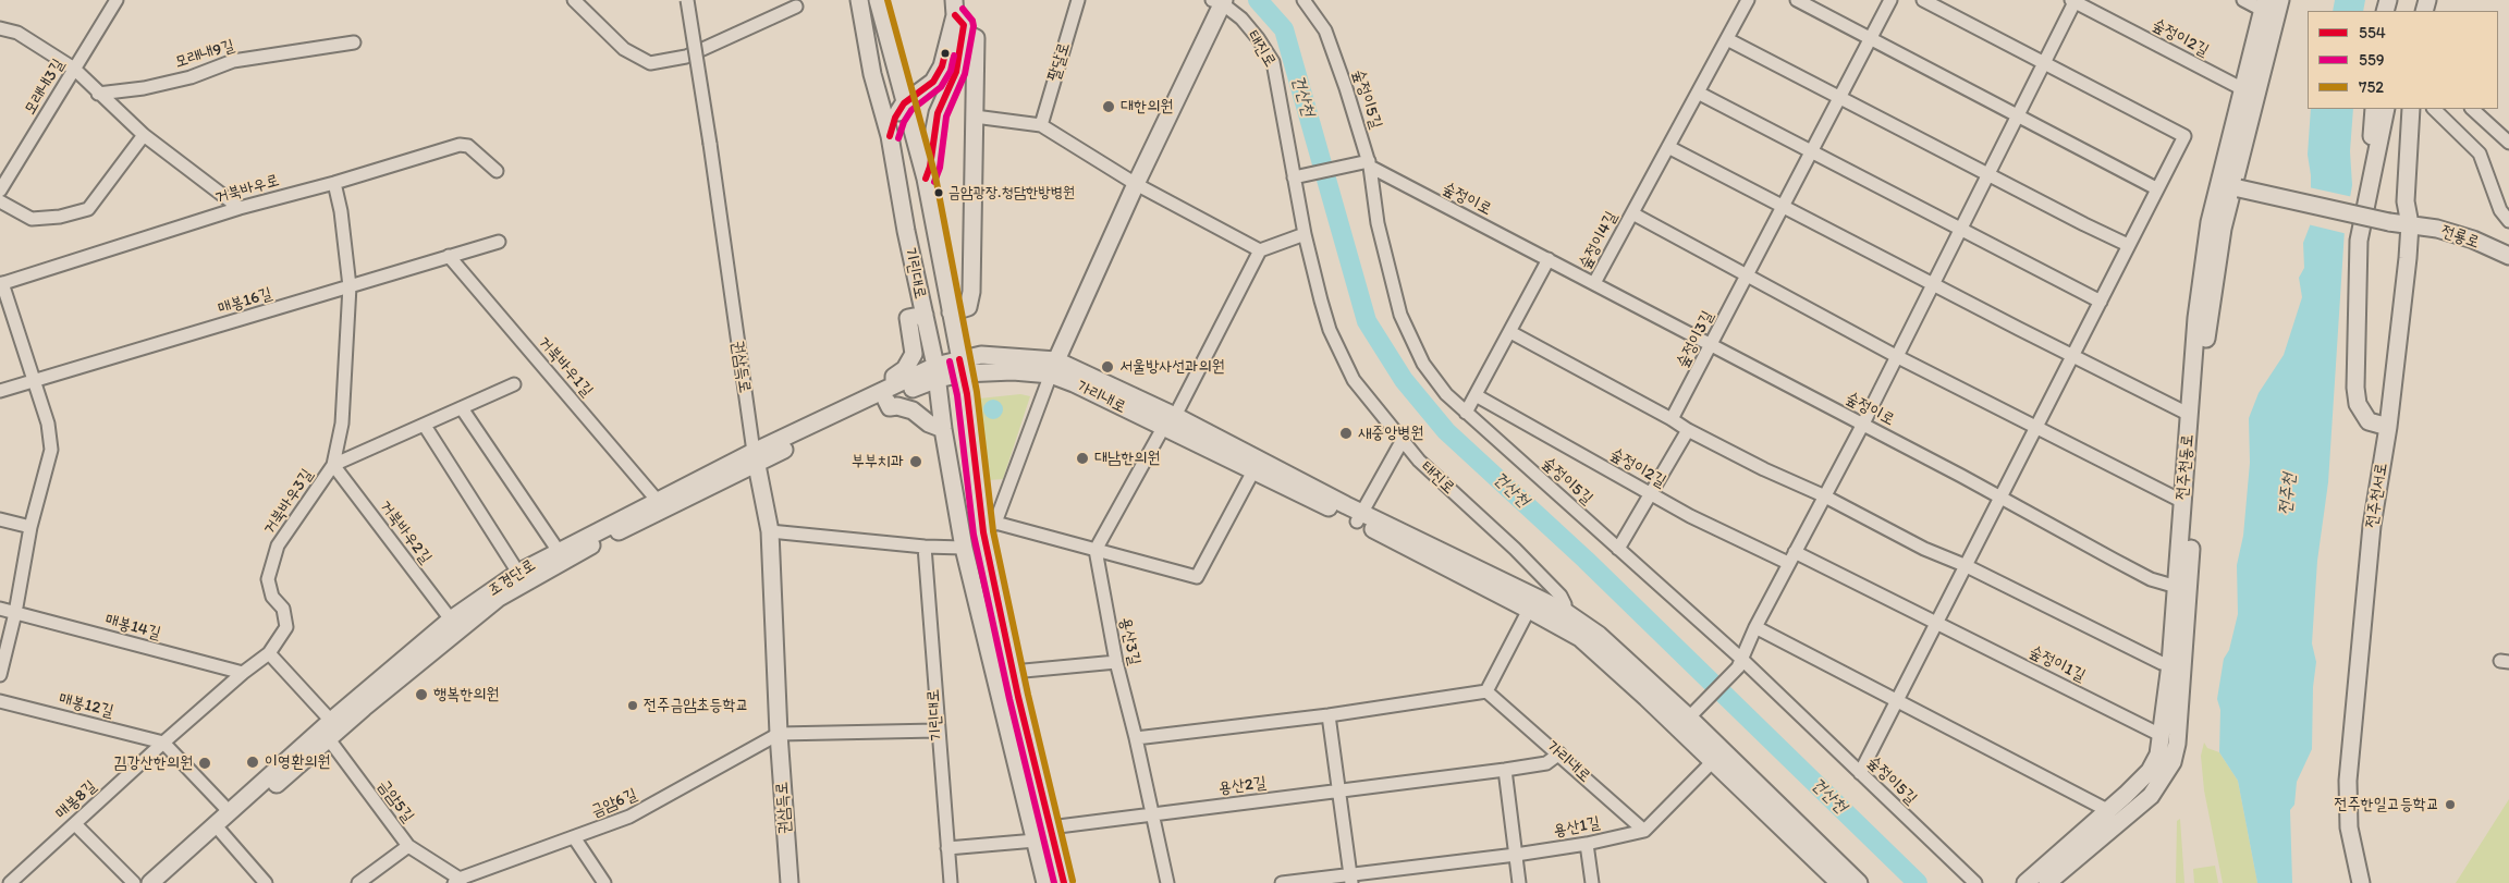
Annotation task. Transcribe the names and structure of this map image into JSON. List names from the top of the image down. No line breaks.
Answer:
{"streets":{"street":["숲정이2길","태진로","모래내9길","팔달로","모래내3길","숲정이5길","거북바우로","숲정이로","전룡로","숲정이4길","기린대로","매봉16길","숲정이3길","거북바우1길","권삼득로","가리내로","전주천동로","전주천서로","거북바우3길","거북바우2길","조경단로","매봉14길","용산3길","숲정이1길","매봉12길","용산2길","매봉8길","금암5길","금암6길","용산1길"]},"crossings":[["숲정이2길","숲정이5길"],["숲정이2길","숲정이로"],["숲정이2길","가리내로"],["숲정이2길","전주천동로"],["숲정이2길","숲정이1길"],["태진로","가리내로"],["숲정이5길","숲정이로"],["거북바우로","거북바우3길"],["숲정이로","숲정이4길"],["숲정이로","숲정이3길"],["숲정이로","전주천동로"],["전룡로","전주천동로"],["전룡로","전주천서로"],["숲정이4길","숲정이3길"],["기린대로","가리내로"],["기린대로","조경단로"],["매봉16길","거북바우1길"],["매봉16길","거북바우3길"],["거북바우1길","조경단로"],["권삼득로","조경단로"],["권삼득로","금암6길"],["가리내로","조경단로"],["가리내로","용산1길"],["전주천동로","숲정이1길"],["거북바우3길","거북바우2길"],["거북바우2길","조경단로"],["조경단로","금암5길"],["용산3길","용산2길"],["매봉12길","매봉8길"],["금암5길","금암6길"]],"water":["건산천","전주천"],"places":["대한의원","금암광장.청담한방병원","서울방사선과의원","새중앙병원","대남한의원","부부치과","행복한의원","전주금암초등학교","이영환의원","김강산한의원","전주한일고등학교"],"lines":["transit line 752","transit line 559","transit line 554"],"legend":["554","559","752"]}
